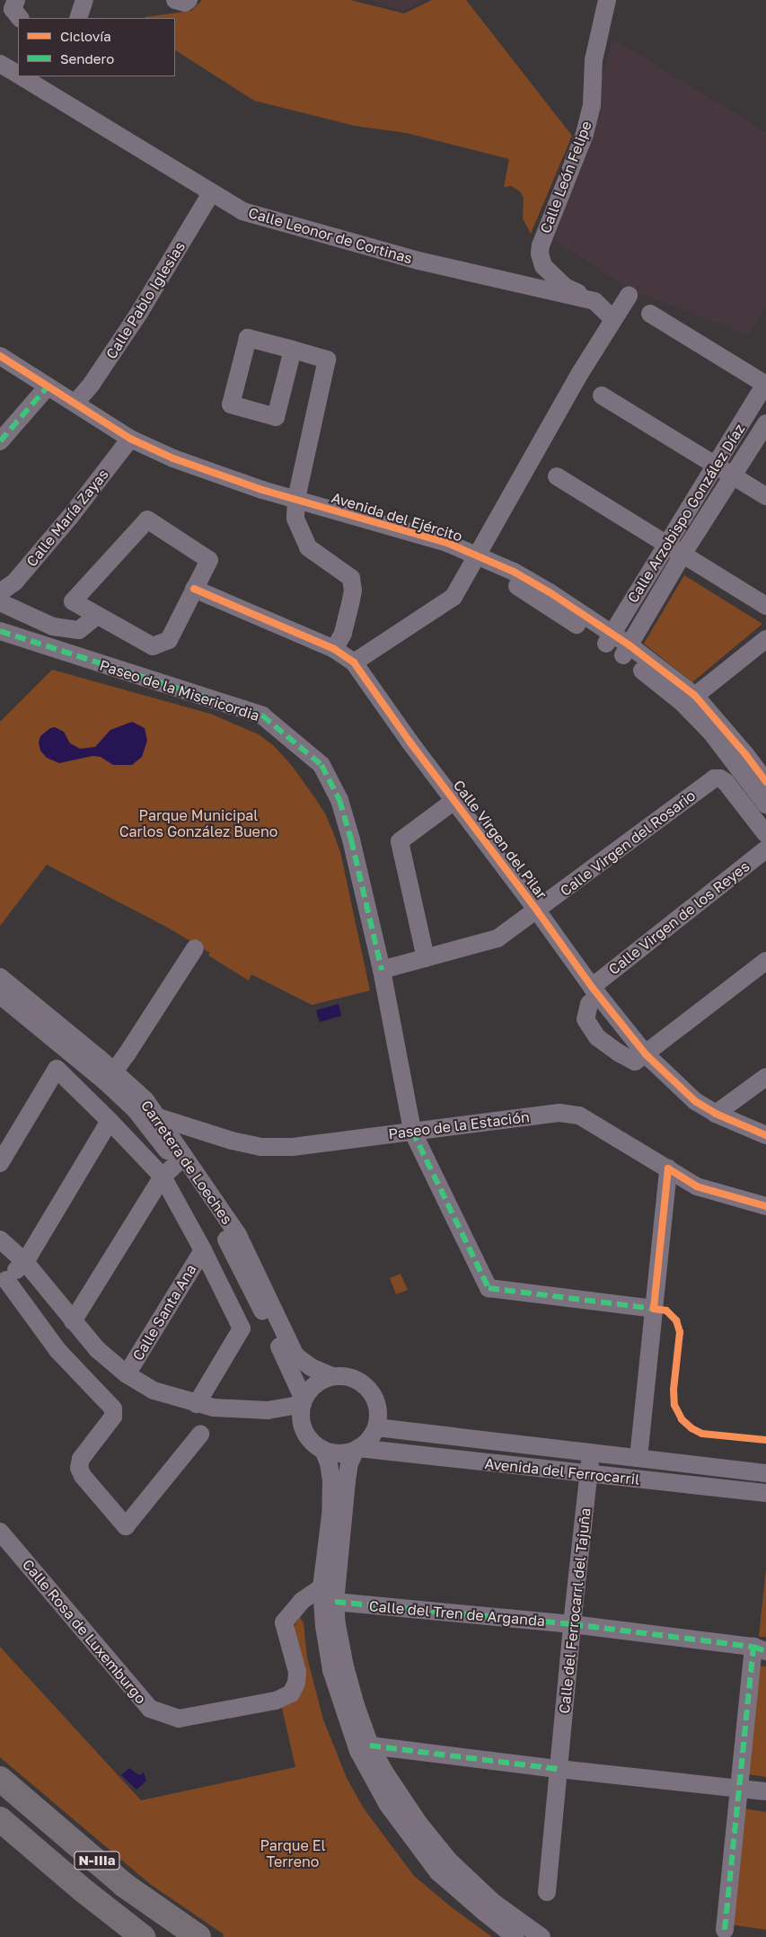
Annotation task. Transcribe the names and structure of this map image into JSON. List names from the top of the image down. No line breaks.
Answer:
{"streets":{"highway":["N-IIIa"],"street":["Calle León Felipe","Calle Leonor de Cortinas","Calle Pablo Iglesias","Calle Arzobispo González Díaz","Avenida del Ejército","Calle María Zayas","Paseo de la Misericordia","Calle Virgen del Pilar","Calle Virgen del Rosario","Calle Virgen de los Reyes","Paseo de la Estación","Carretera de Loeches","Calle Santa Ana","Avenida del Ferrocarril","Calle del Ferrocarrl del Tajuña","Calle del Tren de Arganda","Calle Rosa de Luxemburgo"]},"crossings":[["Calle León Felipe","Calle Leonor de Cortinas"],["Calle Leonor de Cortinas","Calle Pablo Iglesias"],["Calle Pablo Iglesias","Avenida del Ejército"],["Calle Arzobispo González Díaz","Avenida del Ejército"],["Avenida del Ejército","Calle María Zayas"],["Paseo de la Misericordia","Calle Virgen del Rosario"],["Paseo de la Misericordia","Paseo de la Estación"],["Calle Virgen del Pilar","Calle Virgen del Rosario"],["Calle Virgen del Pilar","Calle Virgen de los Reyes"],["Paseo de la Estación","Carretera de Loeches"],["Carretera de Loeches","Calle Santa Ana"],["Carretera de Loeches","Avenida del Ferrocarril"],["Avenida del Ferrocarril","Calle del Ferrocarrl del Tajuña"],["Calle del Ferrocarrl del Tajuña","Calle del Tren de Arganda"]],"parks":["Parque Municipal Carlos González Bueno","Parque El Terreno"],"legend":["Ciclovía","Sendero"]}
